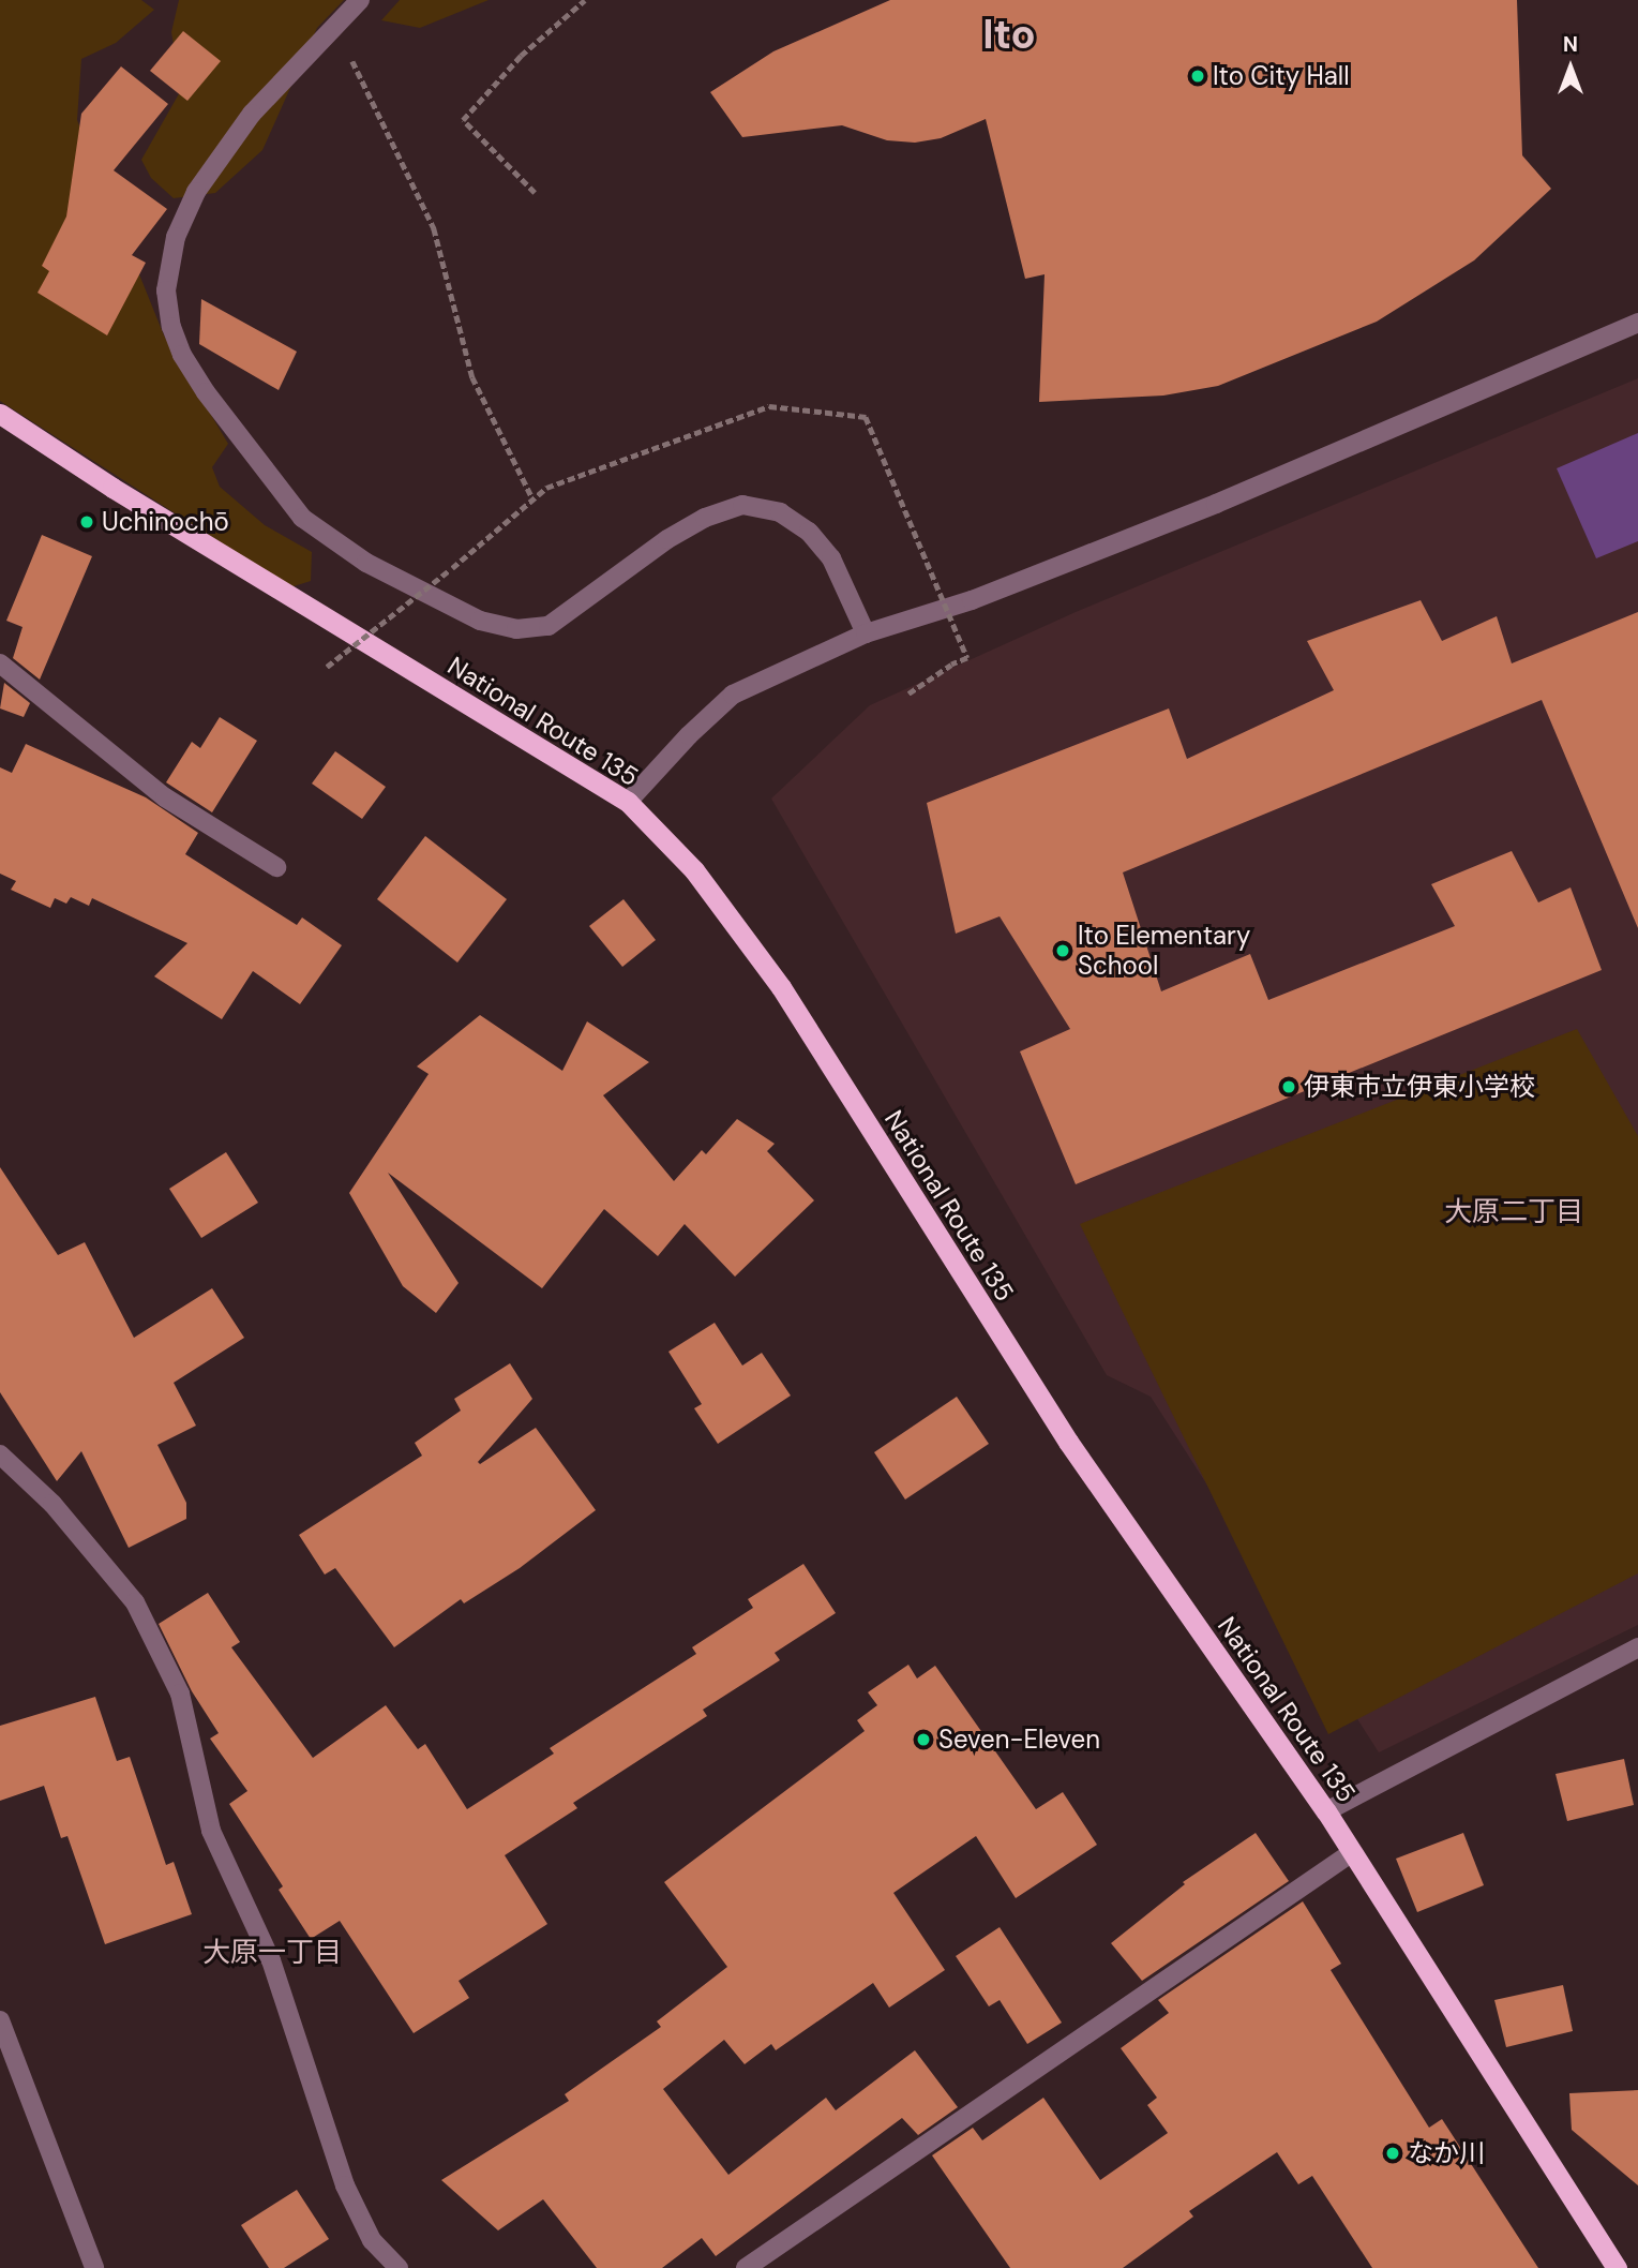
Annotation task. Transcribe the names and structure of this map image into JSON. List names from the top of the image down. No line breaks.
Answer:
{"streets":{"highway":["National Route 135"]},"districts":["Ito","大原二丁目","大原一丁目"],"places":["Ito City Hall","Uchinochō","Ito Elementary School","伊東市立伊東小学校","Seven-Eleven","なか川"],"north":"top"}
